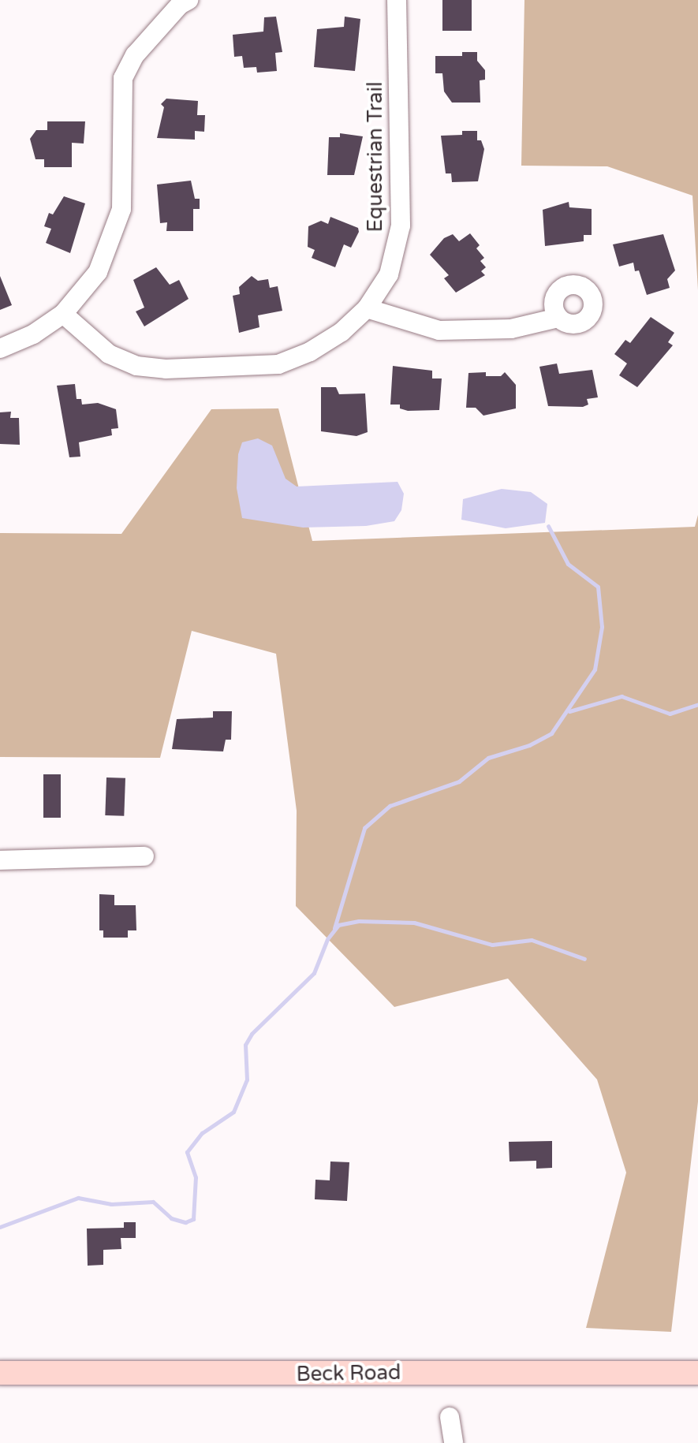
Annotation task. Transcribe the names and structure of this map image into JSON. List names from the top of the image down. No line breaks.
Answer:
{"streets":{"main road":["Beck Road"],"street":["Equestrian Trail"]}}
